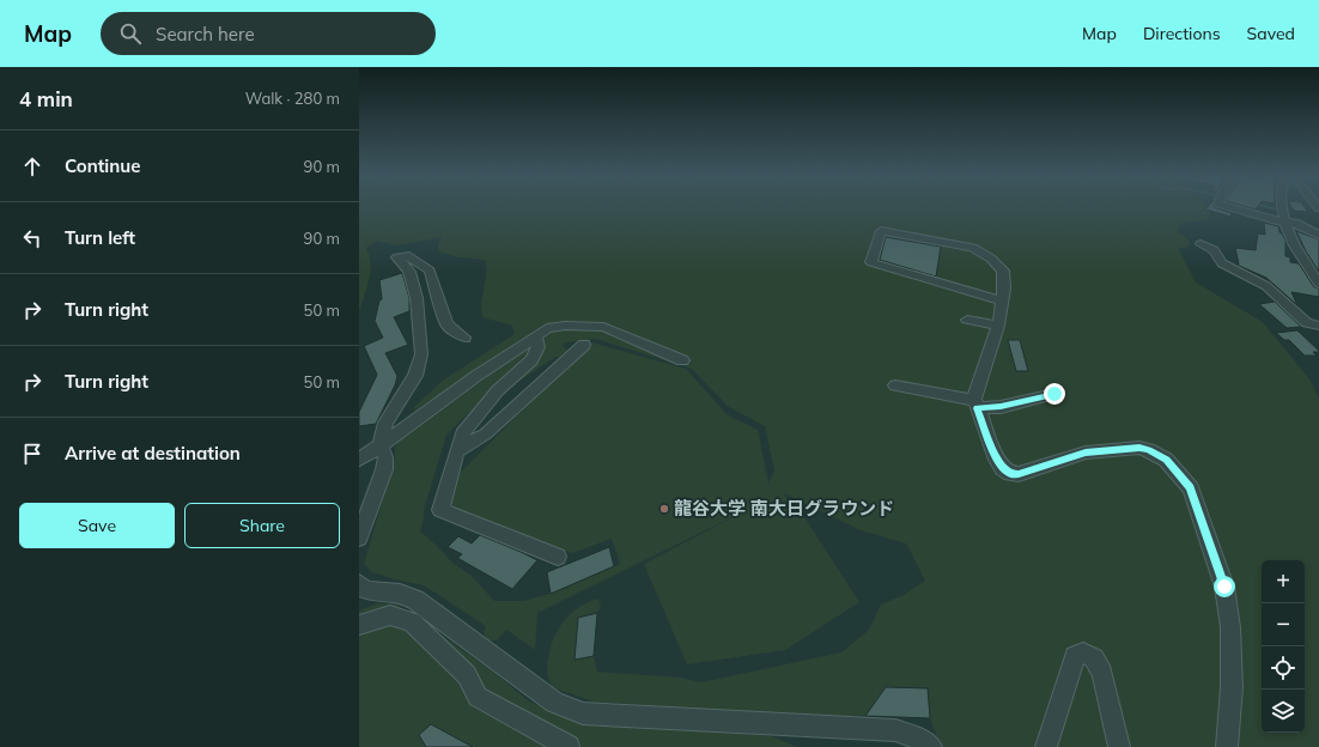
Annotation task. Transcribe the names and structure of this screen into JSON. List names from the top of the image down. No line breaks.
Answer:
{"places":["龍谷大学 南大日グラウンド"],"page":{"header":"Map","search":"Search here","nav":["Map","Directions","Saved"],"heading":["4 min","Walk · 280 m"],"list":[["Continue","90 m"],["Turn left","90 m"],["Turn right","50 m"],["Turn right","50 m"],"Arrive at destination"],"buttons":["Save","Share"],"map_buttons":["+","−"]}}
